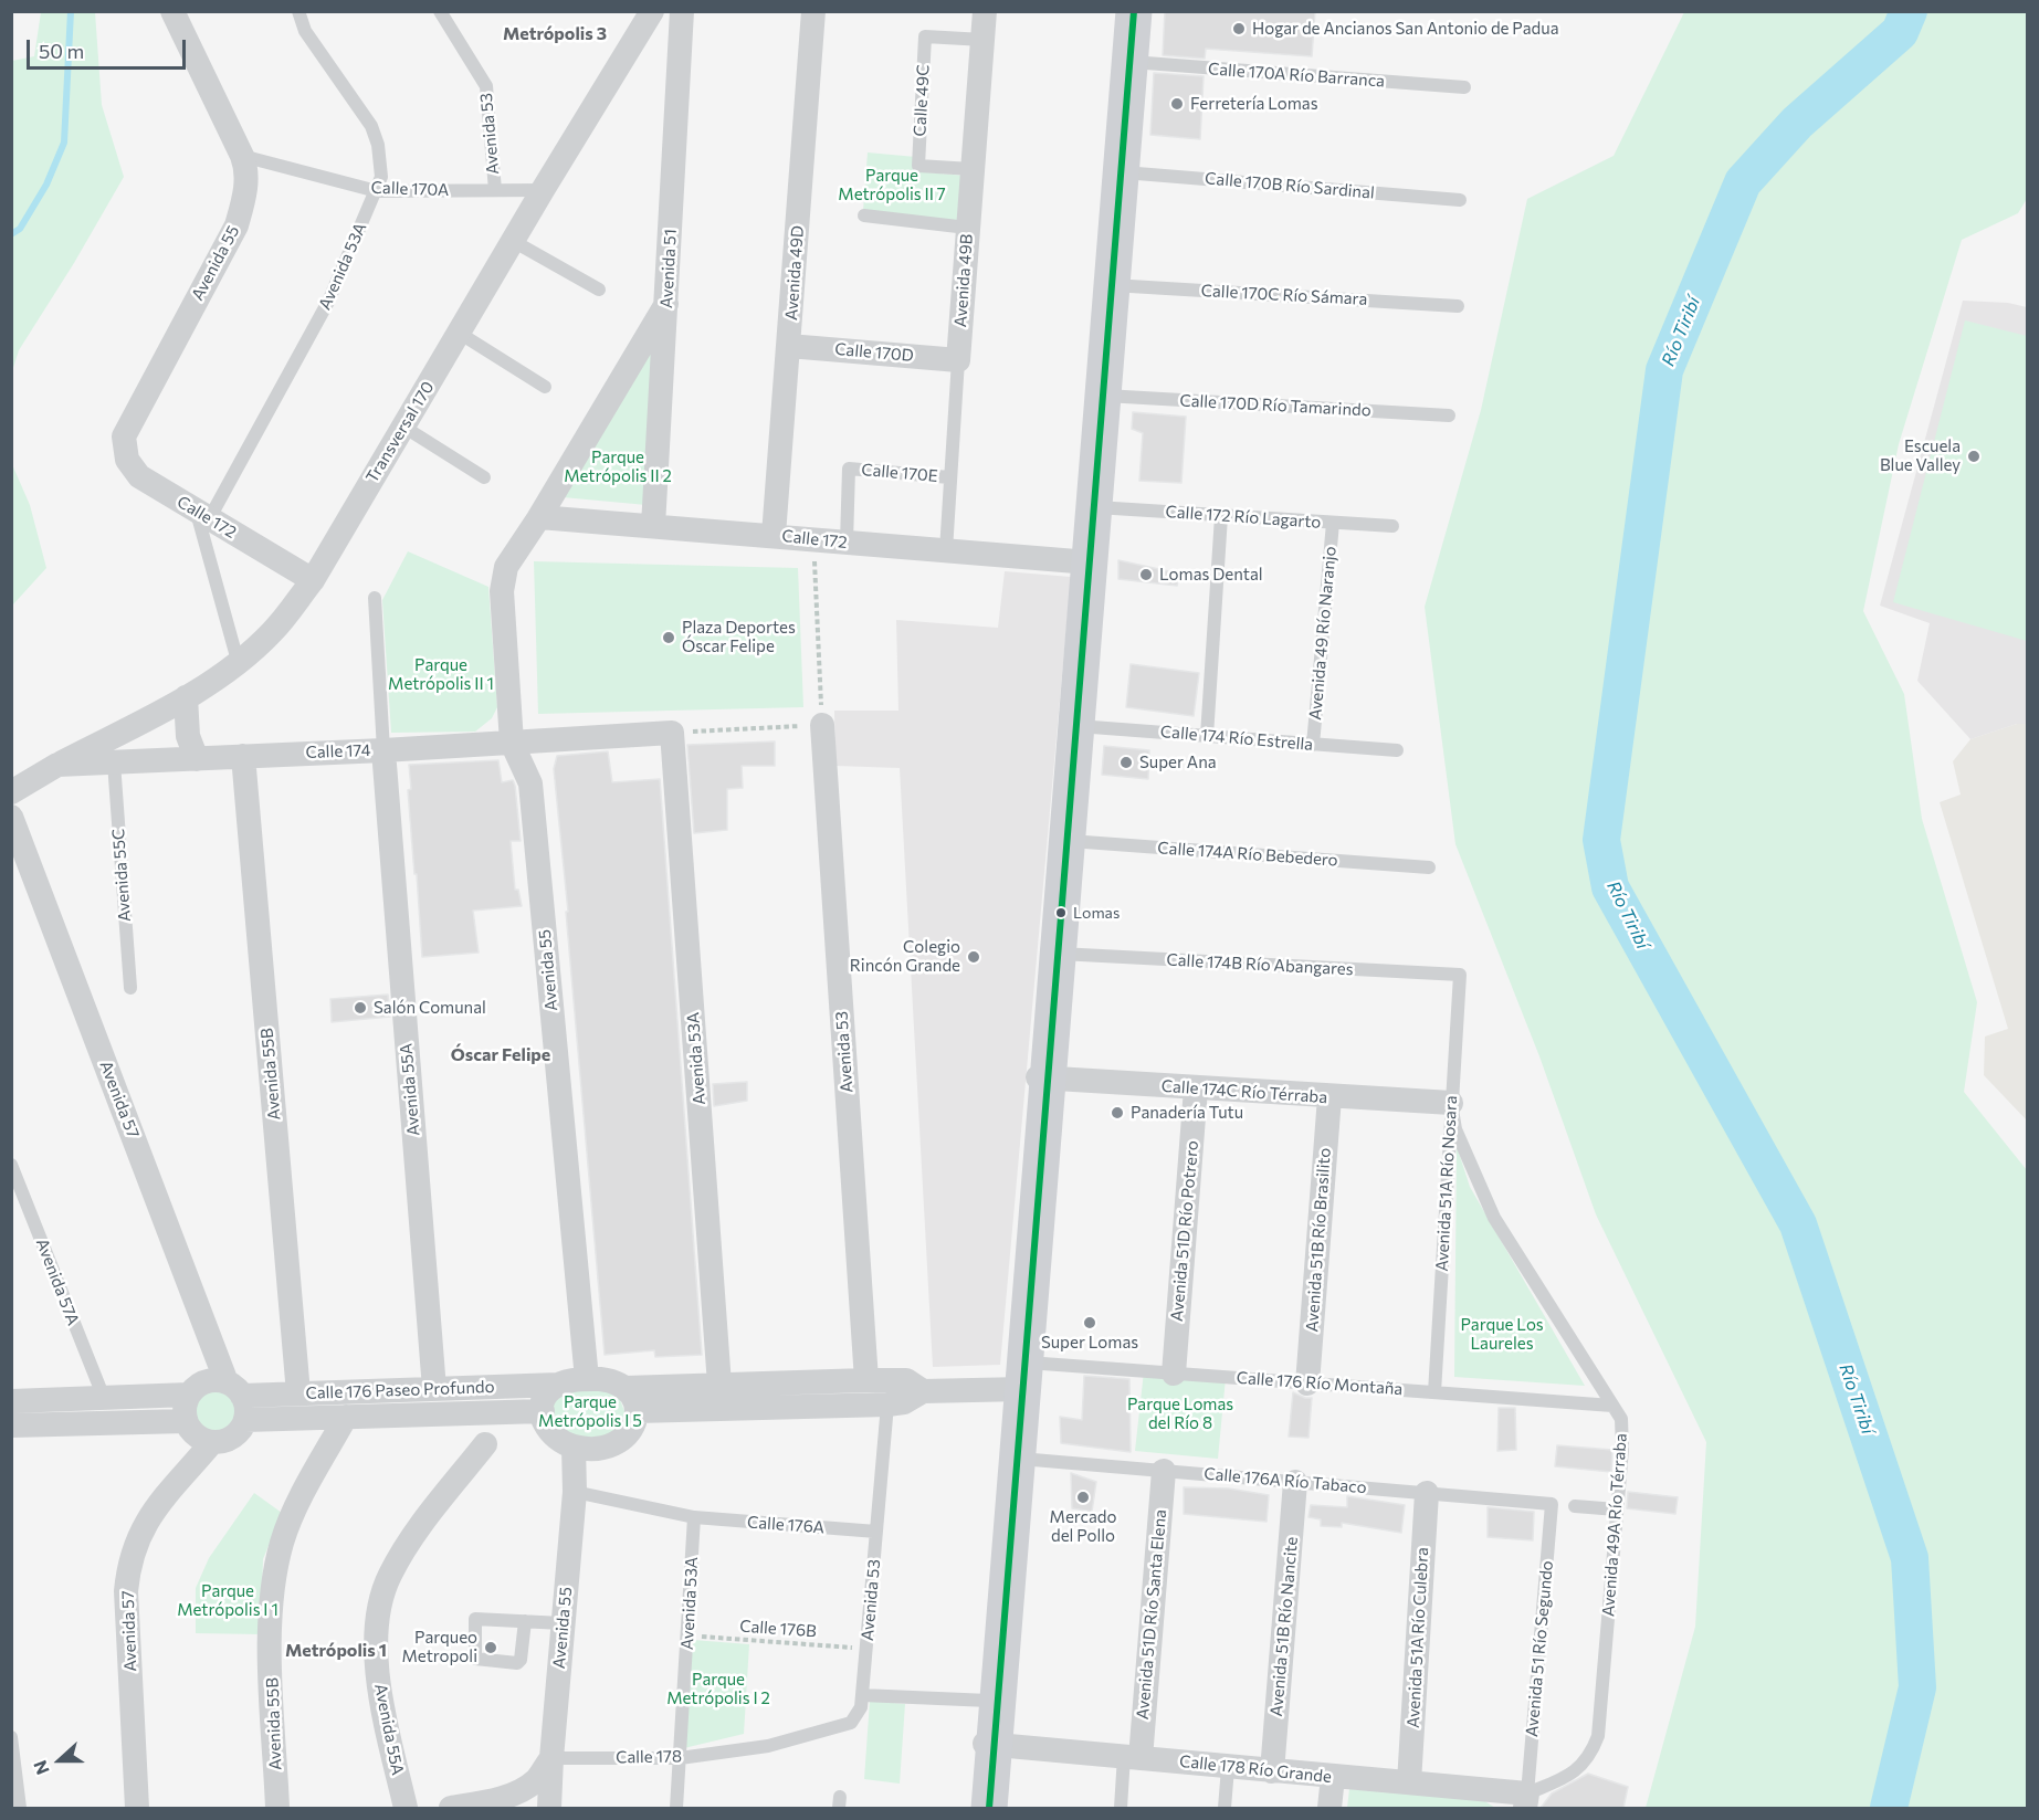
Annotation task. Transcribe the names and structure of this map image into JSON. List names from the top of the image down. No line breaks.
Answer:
{"streets":{"street":["Avenida 53","Avenida 55","Avenida 53A","Avenida 51","Avenida 49D","Avenida 49B","Calle 170D","Transversal 170","Calle 172","Calle 174","Avenida 55B","Avenida 55A","Calle 174C Río Térraba","Avenida 57","Avenida 51D Río Potrero","Avenida 51B Río Brasilito","Calle 176 Paseo Profundo","Avenida 51D Río Santa Elena","Avenida 51B Río Nancite","Avenida 51A Río Culebra","Calle 178 Río Grande"],"lane":["Calle 170A Río Barranca","Calle 49C","Calle 170B Río Sardinal","Calle 170A","Calle 170C Río Sámara","Calle 170D Río Tamarindo","Calle 170E","Calle 172 Río Lagarto","Avenida 49 Río Naranjo","Calle 174 Río Estrella","Calle 174A Río Bebedero","Avenida 55C","Calle 174B Río Abangares","Avenida 51A Río Nosara","Avenida 57A","Calle 176 Río Montaña","Calle 176A Río Tabaco","Calle 176A","Avenida 49A Río Térraba","Avenida 51 Río Segundo","Calle 178"],"path":["Calle 176B"]},"crossings":[["Calle 49C","Avenida 49B"],["Avenida 53","Calle 170A"],["Avenida 53","Calle 176A"],["Avenida 53","Calle 176B"],["Avenida 53","Calle 178"],["Calle 170A","Avenida 55"],["Calle 170A","Avenida 53A"],["Calle 170A","Transversal 170"],["Avenida 55","Calle 172"],["Avenida 55","Calle 174"],["Avenida 55","Calle 176 Paseo Profundo"],["Avenida 55","Calle 176A"],["Avenida 55","Calle 178"],["Avenida 53A","Calle 172"],["Avenida 53A","Calle 174"],["Avenida 53A","Calle 176A"],["Avenida 53A","Calle 176B"],["Avenida 53A","Calle 178"],["Avenida 51","Calle 172"],["Avenida 49D","Calle 170D"],["Avenida 49D","Calle 172"],["Avenida 49B","Calle 170D"],["Avenida 49B","Calle 170E"],["Avenida 49B","Calle 172"],["Transversal 170","Calle 172"],["Transversal 170","Calle 174"],["Calle 170E","Calle 172"],["Calle 172 Río Lagarto","Avenida 49 Río Naranjo"],["Avenida 49 Río Naranjo","Calle 174 Río Estrella"],["Calle 174","Avenida 55C"],["Calle 174","Avenida 55B"],["Calle 174","Avenida 55A"],["Calle 174B Río Abangares","Avenida 51A Río Nosara"],["Avenida 55B","Calle 176 Paseo Profundo"],["Avenida 55A","Calle 176 Paseo Profundo"],["Calle 174C Río Térraba","Avenida 51A Río Nosara"],["Calle 174C Río Térraba","Avenida 51D Río Potrero"],["Calle 174C Río Térraba","Avenida 51B Río Brasilito"],["Calle 174C Río Térraba","Avenida 49A Río Térraba"],["Avenida 57","Calle 176 Paseo Profundo"],["Avenida 51A Río Nosara","Calle 176 Río Montaña"],["Avenida 51A Río Nosara","Avenida 49A Río Térraba"],["Avenida 51D Río Potrero","Calle 176 Río Montaña"],["Avenida 51B Río Brasilito","Calle 176 Río Montaña"],["Calle 176 Río Montaña","Avenida 49A Río Térraba"],["Calle 176A Río Tabaco","Avenida 51D Río Santa Elena"],["Calle 176A Río Tabaco","Avenida 51B Río Nancite"],["Calle 176A Río Tabaco","Avenida 51A Río Culebra"],["Calle 176A Río Tabaco","Avenida 51 Río Segundo"],["Avenida 49A Río Térraba","Avenida 51 Río Segundo"],["Avenida 49A Río Térraba","Calle 178 Río Grande"],["Avenida 51D Río Santa Elena","Calle 178 Río Grande"],["Avenida 51B Río Nancite","Calle 178 Río Grande"],["Avenida 51A Río Culebra","Calle 178 Río Grande"],["Avenida 51 Río Segundo","Calle 178 Río Grande"]],"districts":["Metrópolis 3","Óscar Felipe","Metrópolis 1"],"water":["Río Tiribí"],"parks":["Parque Metrópolis II 7","Parque Metrópolis II 2","Parque Metrópolis II 1","Parque Los Laureles","Parque Metrópolis I 5","Parque Lomas del Río 8","Parque Metrópolis I 1","Parque Metrópolis I 2"],"places":["Hogar de Ancianos San Antonio de Padua","Ferretería Lomas","Escuela Blue Valley","Lomas Dental","Plaza Deportes Óscar Felipe","Super Ana","Lomas","Colegio Rincón Grande","Salón Comunal","Panadería Tutu","Super Lomas","Mercado del Pollo","Parqueo Metropoli"],"scale_bar":"50 m","north":"left"}
